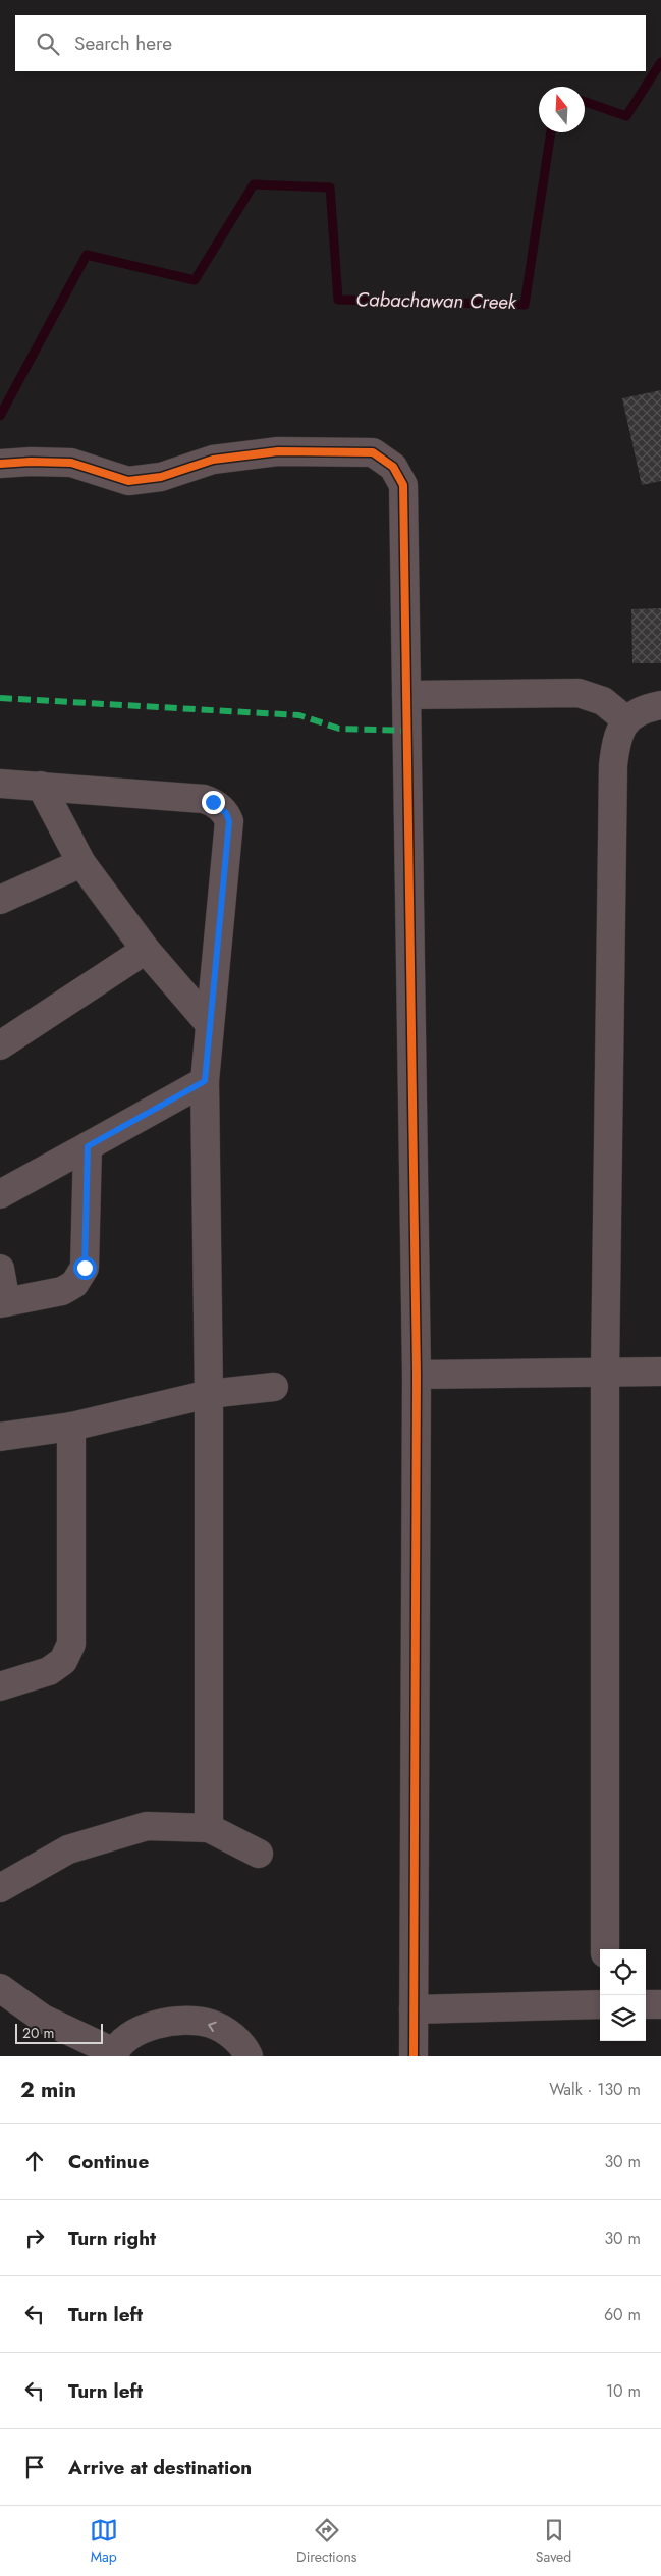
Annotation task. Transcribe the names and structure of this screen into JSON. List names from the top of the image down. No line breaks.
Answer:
{"water":["Cabachawan Creek"],"scale_bar":"20 m","north":"top","page":{"search":"Search here","scale":"20 m","heading":["2 min","Walk · 130 m"],"list":[["Continue","30 m"],["Turn right","30 m"],["Turn left","60 m"],["Turn left","10 m"],"Arrive at destination"],"nav":["Map","Directions","Saved"]}}
